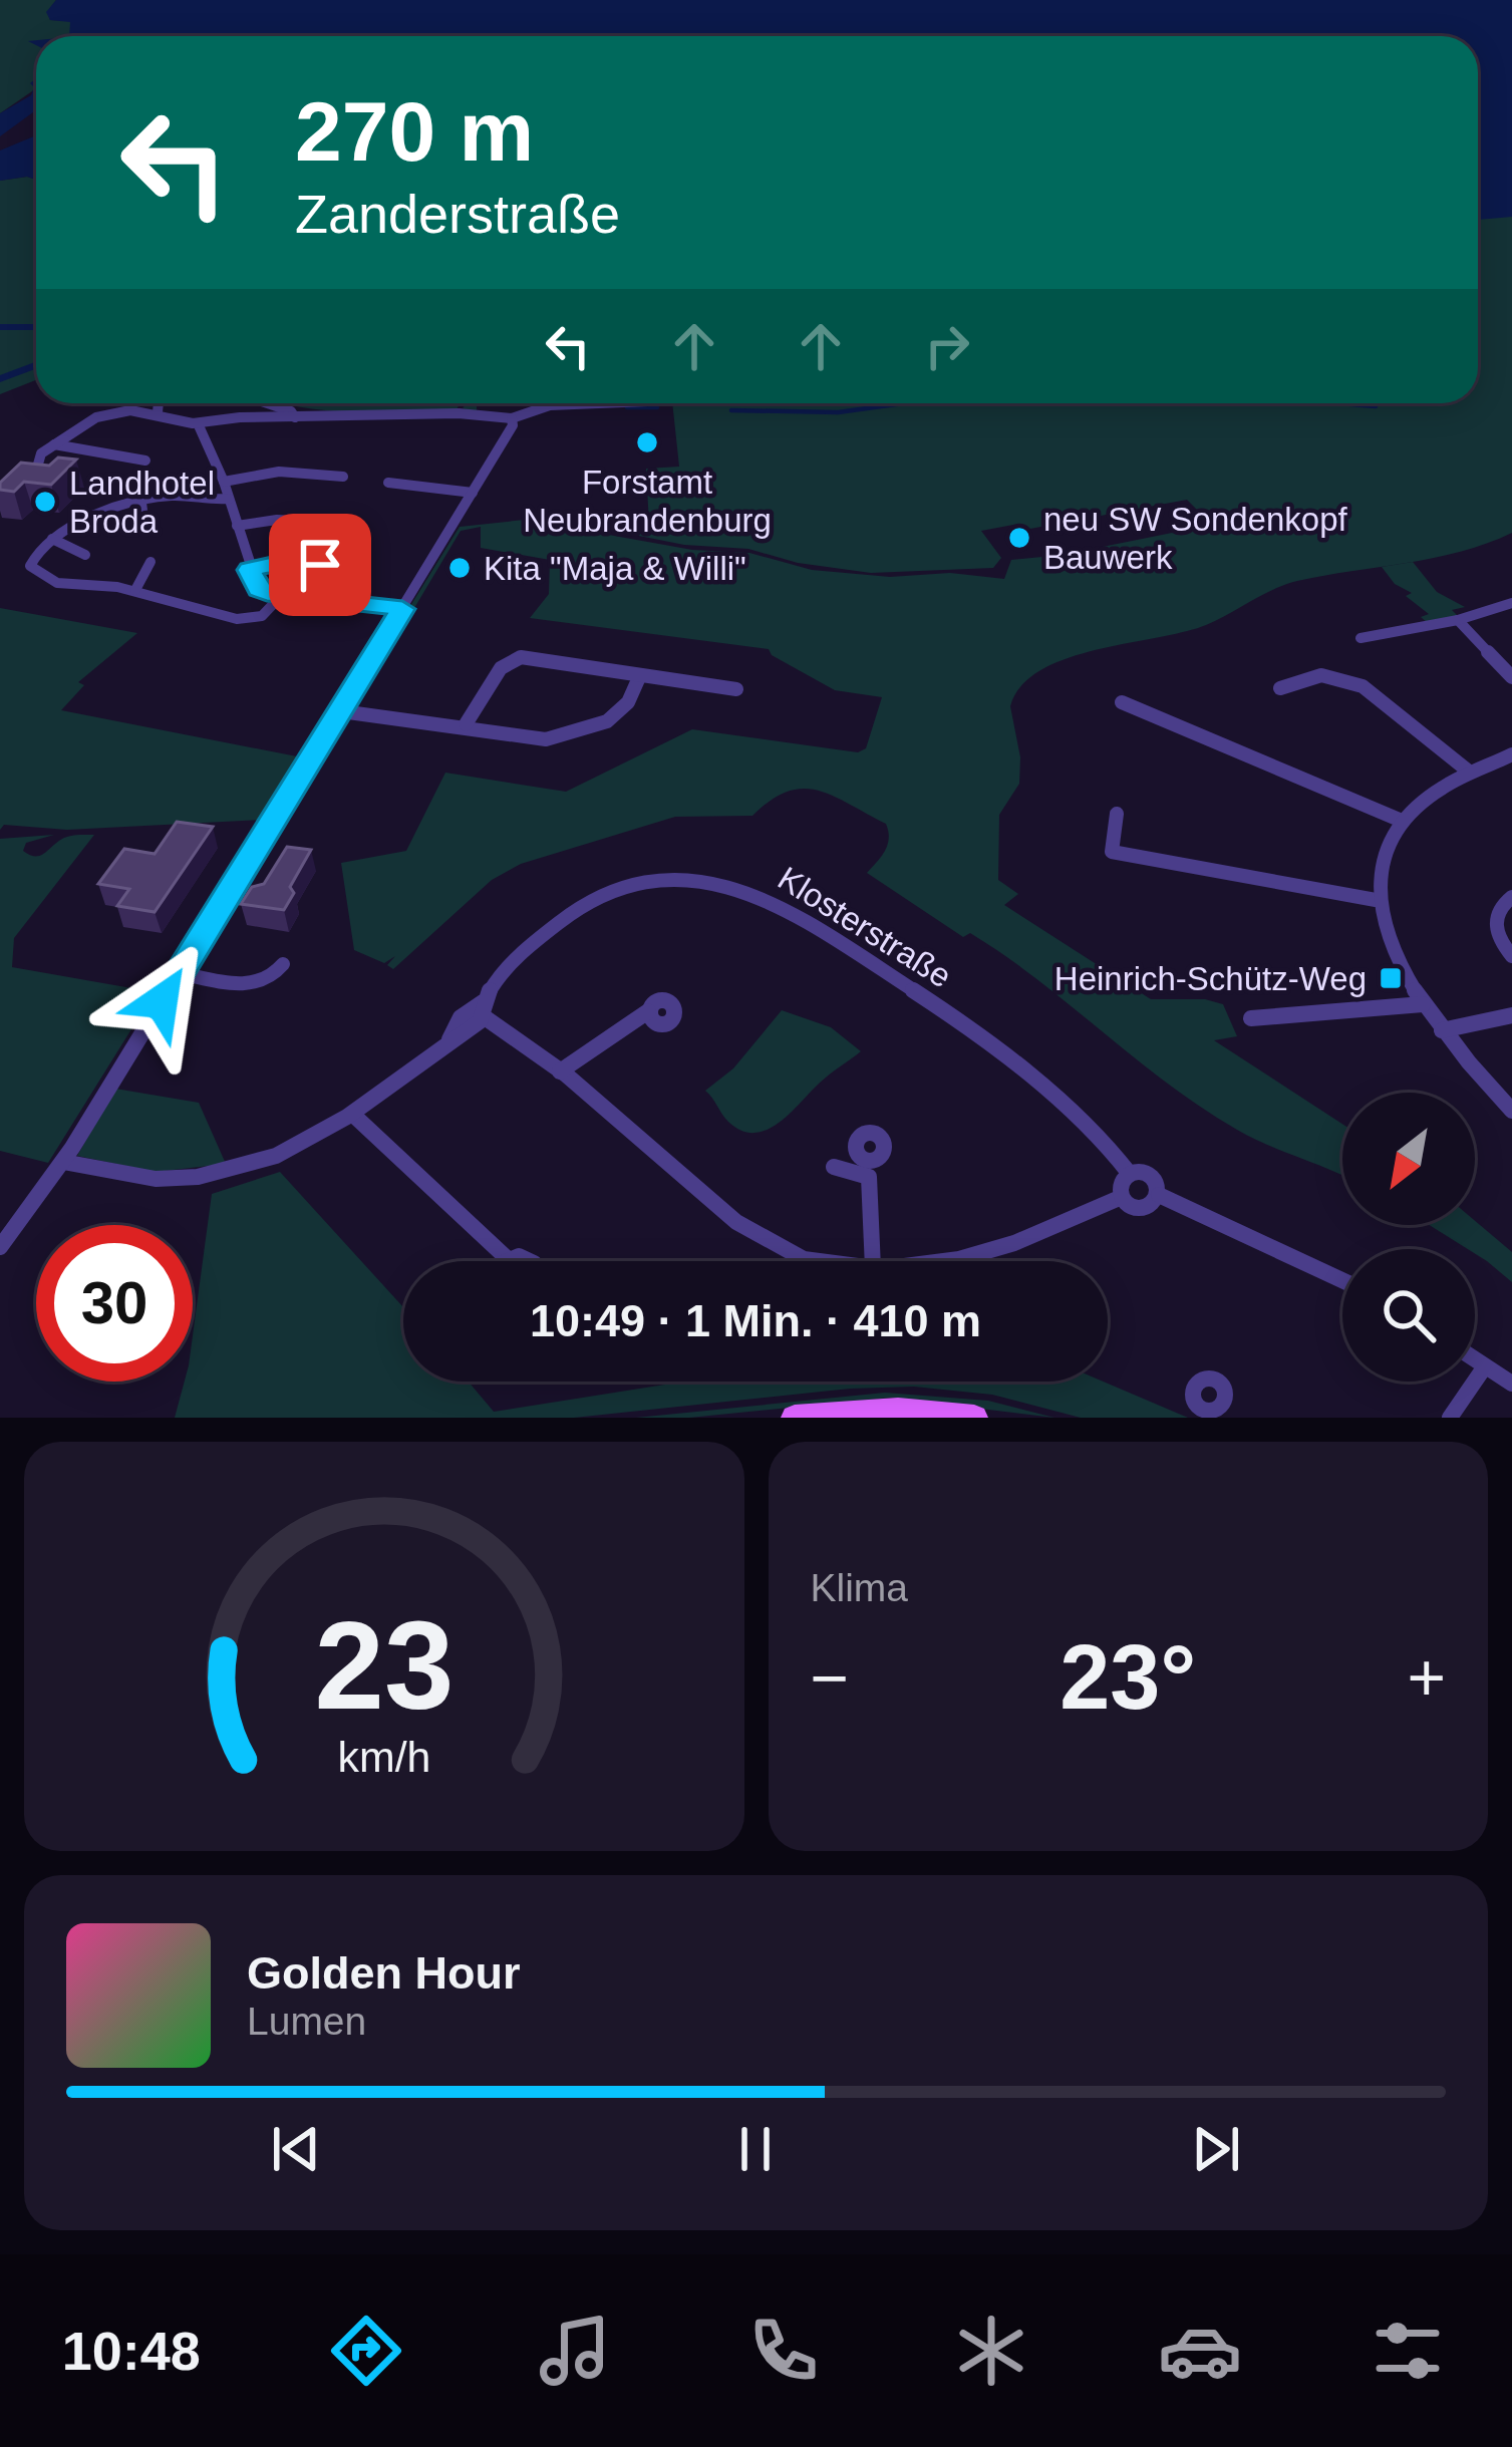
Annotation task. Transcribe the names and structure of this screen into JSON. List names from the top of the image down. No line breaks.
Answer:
{"streets":{"street":["Klosterstraße"]},"places":{"other":["Forstamt Neubrandenburg","Landhotel Broda","neu SW Sondenkopf Bauwerk","Kita \"Maja & Willi\""],"transit":["Heinrich-Schütz-Weg"]},"north":"bottom left","page":{"turn":["270 m","Zanderstraße"],"limit":"30","trip":"10:49 · 1 Min. · 410 m","tile":"Klima","heat":["−","23°","+"],"song":["Golden Hour","Lumen"],"tabs":"10:48","gauge":["23","km/h"]}}
